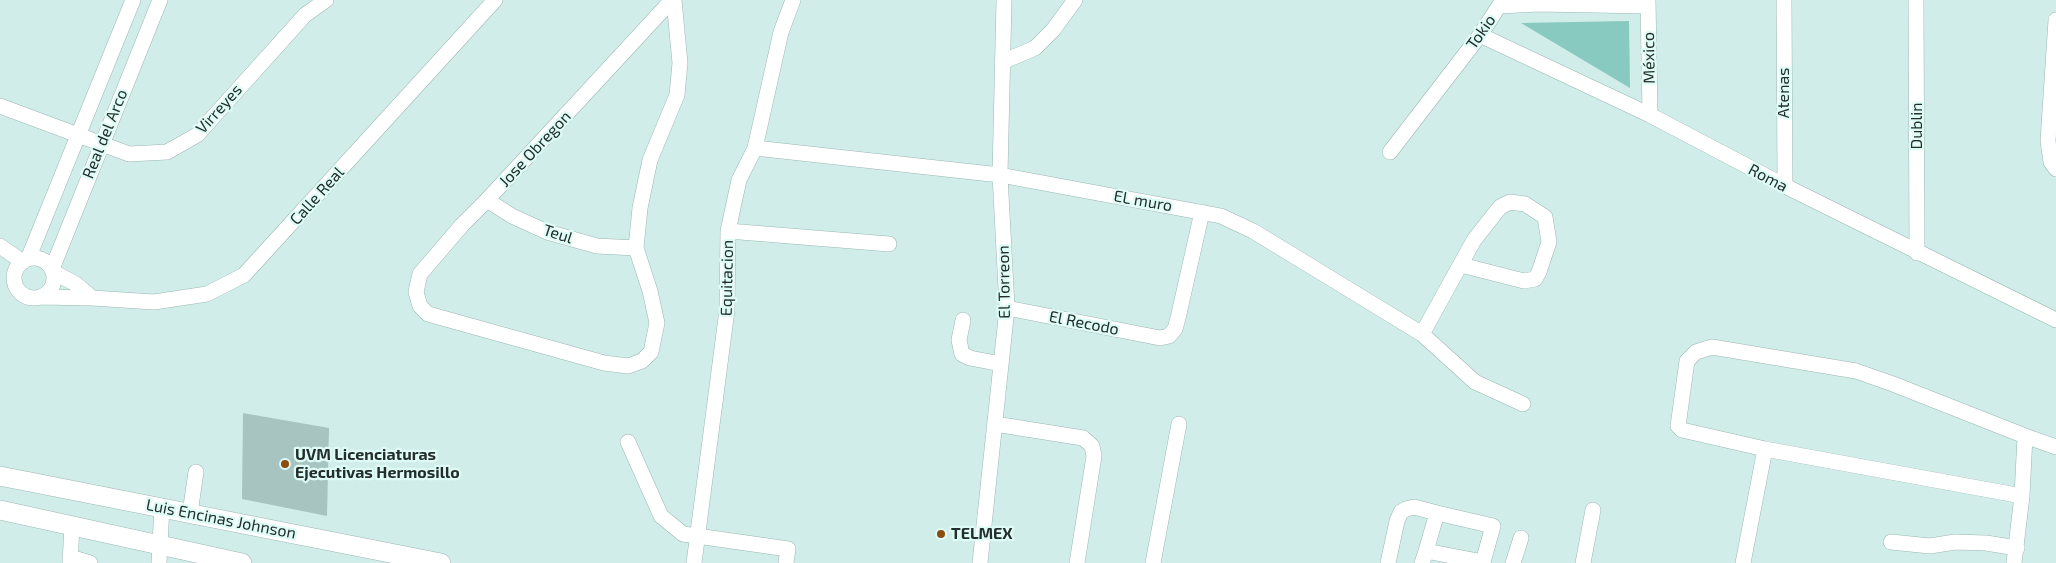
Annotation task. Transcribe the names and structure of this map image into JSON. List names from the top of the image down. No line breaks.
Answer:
{"streets":{"main road":["Luis Encinas Johnson"],"street":["Tokio","México","Atenas","Virreyes","Dublin","Real del Arco","Jose Obregon","Roma","Calle Real","EL muro","Teul","Equitacion","El Torreon","El Recodo"]},"crossings":[["Tokio","México"],["Tokio","Roma"],["México","Roma"],["Atenas","Roma"],["Virreyes","Real del Arco"],["Dublin","Roma"],["Real del Arco","Calle Real"],["Jose Obregon","Teul"],["EL muro","Equitacion"],["EL muro","El Torreon"],["EL muro","El Recodo"],["El Torreon","El Recodo"]],"places":["UVM Licenciaturas Ejecutivas Hermosillo","TELMEX"]}
